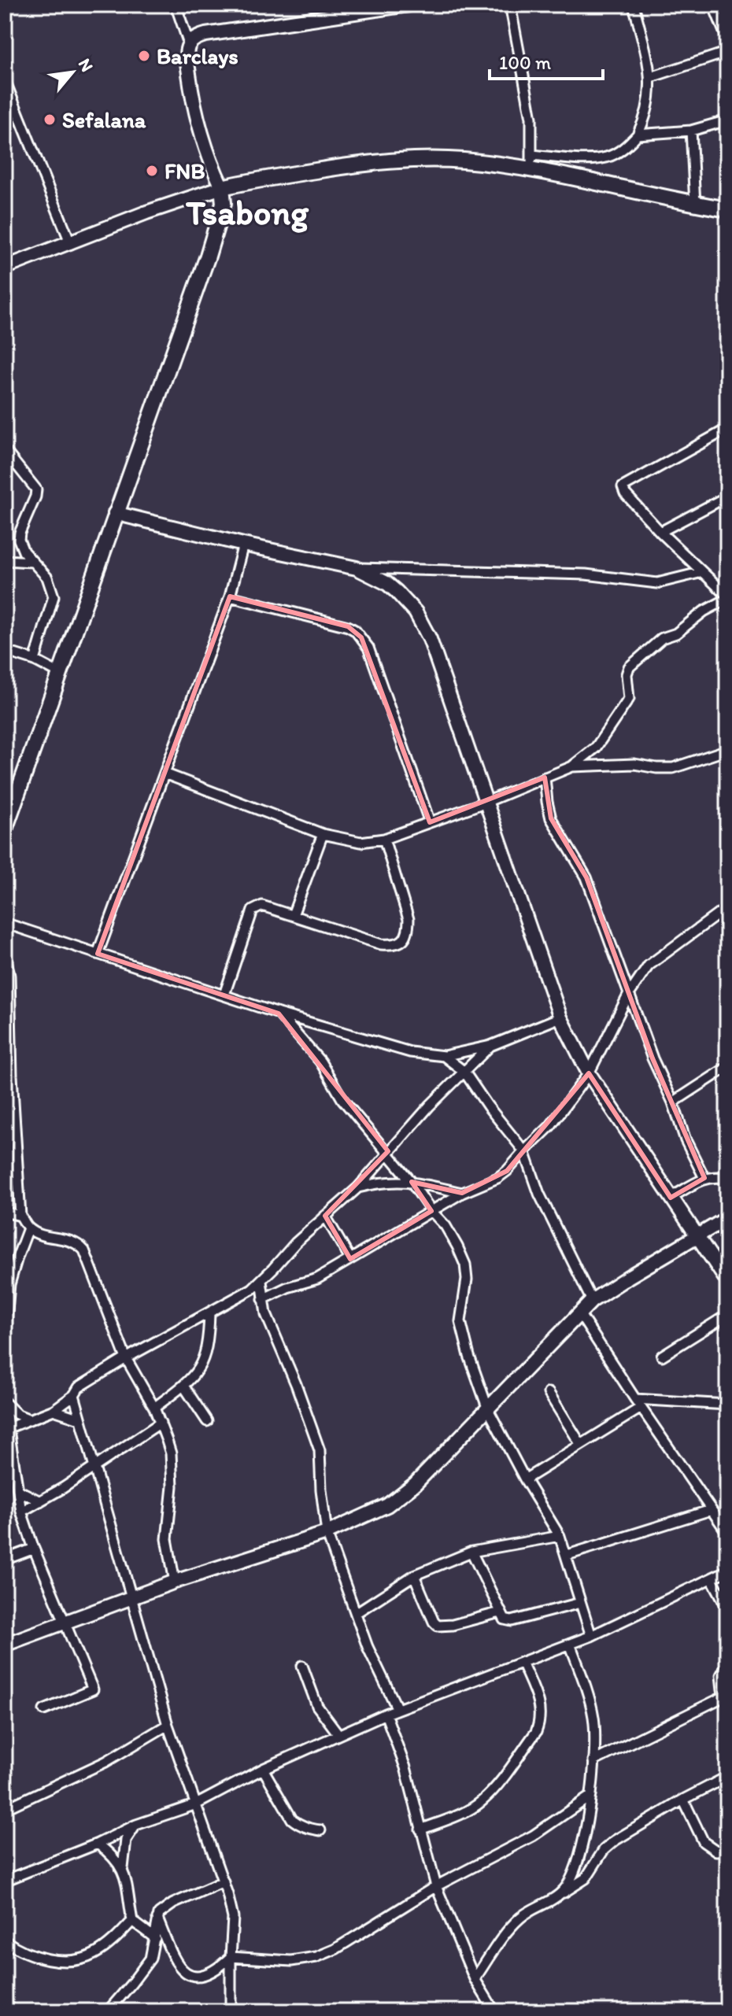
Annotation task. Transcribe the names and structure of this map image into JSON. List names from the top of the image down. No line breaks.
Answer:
{"districts":["Tsabong"],"places":["Barclays","Sefalana","FNB"],"scale_bar":"100 m","north":"top right"}
